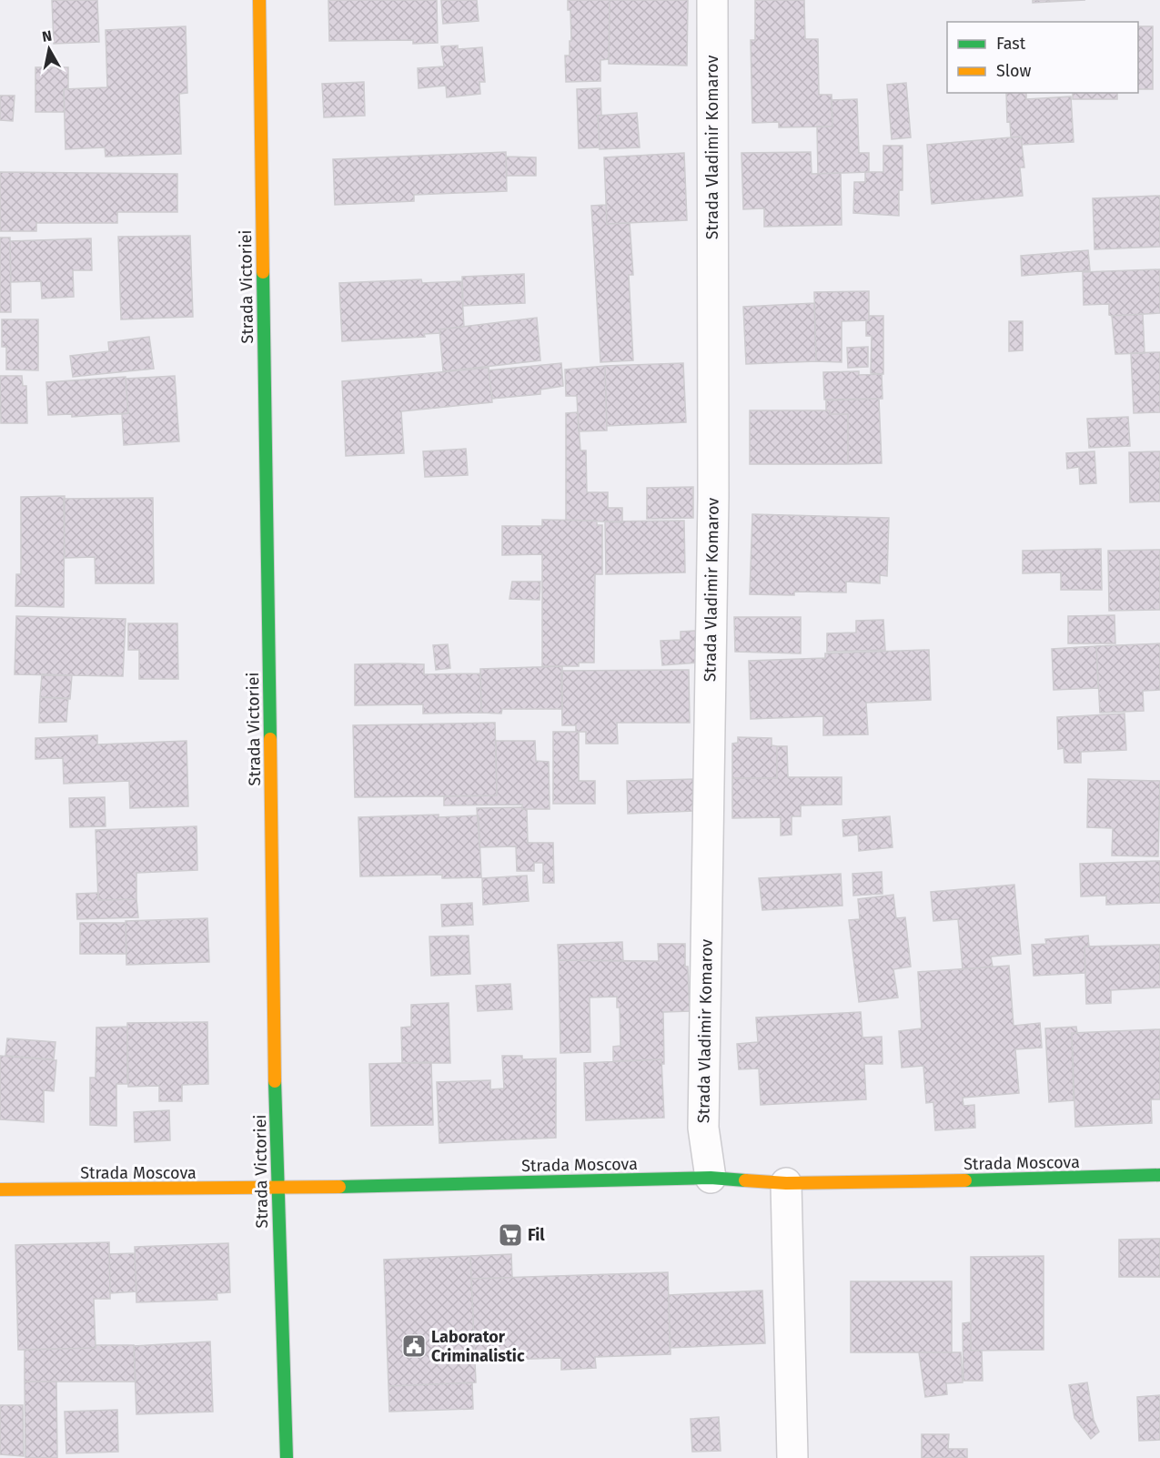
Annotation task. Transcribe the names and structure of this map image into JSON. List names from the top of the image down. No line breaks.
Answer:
{"streets":{"street":["Strada Vladimir Komarov","Strada Victoriei","Strada Moscova"]},"crossings":[["Strada Vladimir Komarov","Strada Moscova"],["Strada Victoriei","Strada Moscova"]],"places":{"supermarket":["Fil"],"public building":["Laborator Criminalistic"]},"legend":["Fast","Slow"],"north":"top"}
